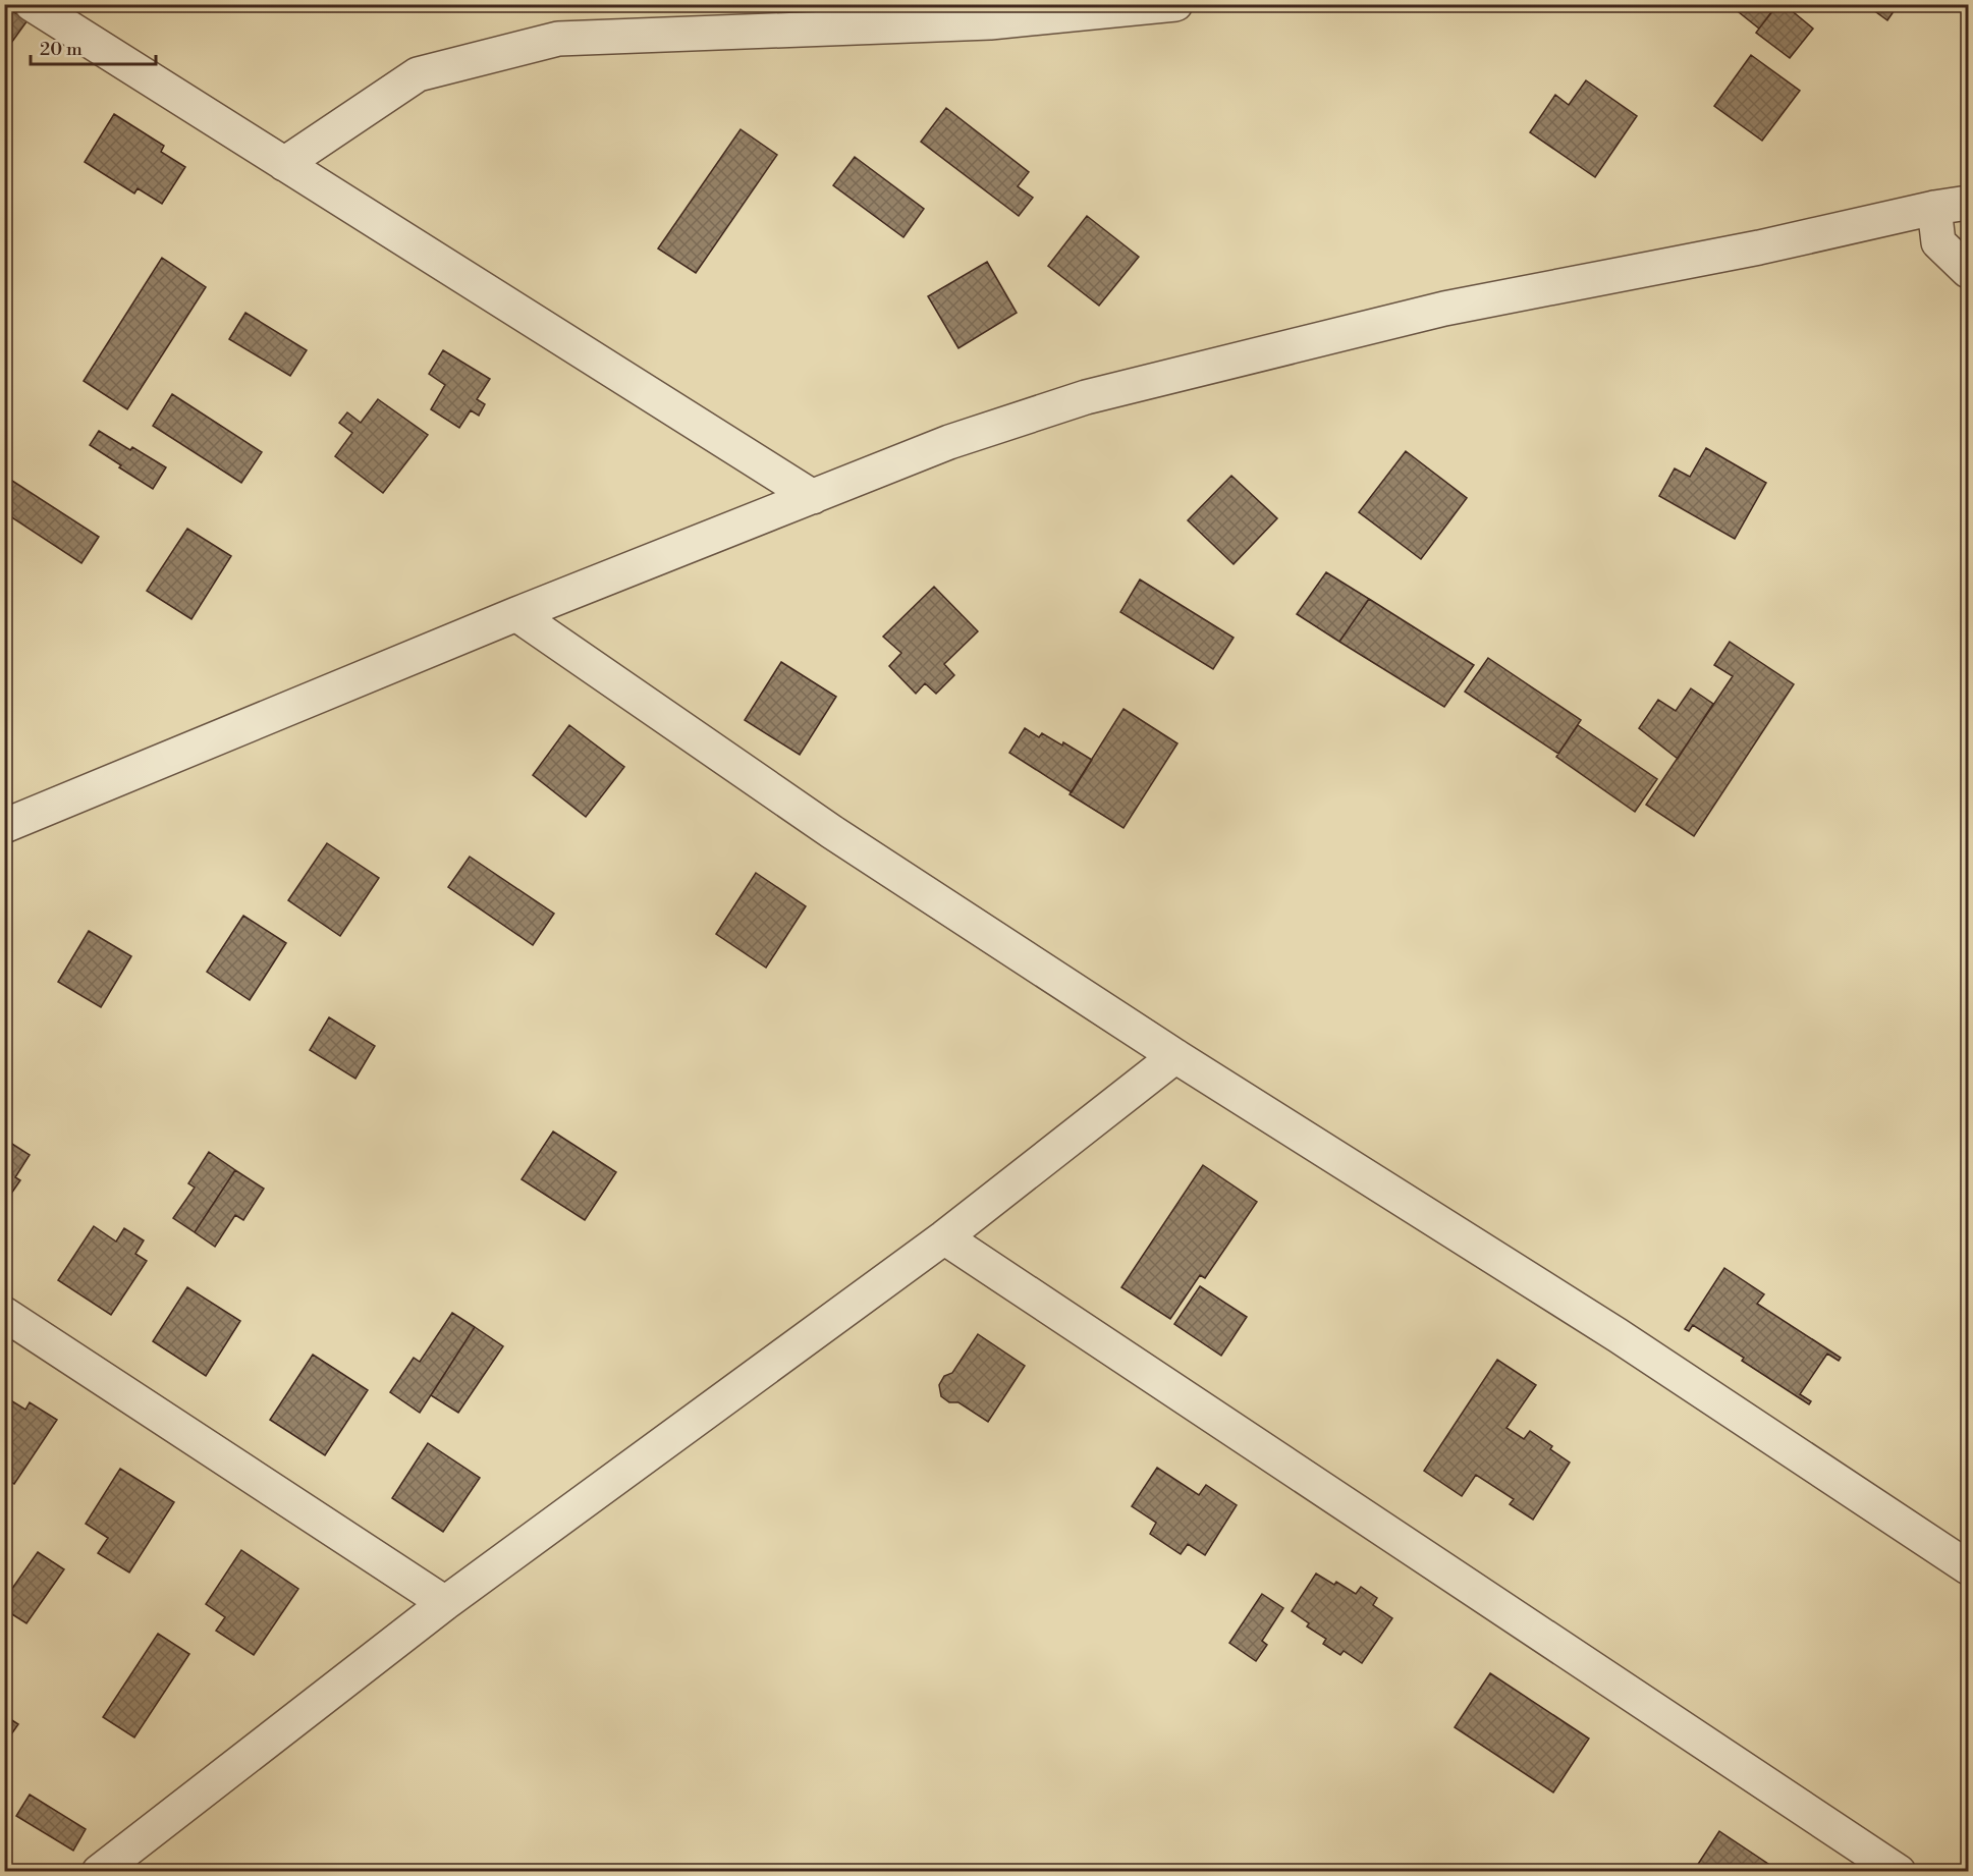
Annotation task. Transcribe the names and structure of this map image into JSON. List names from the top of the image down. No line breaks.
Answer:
{"scale_bar":"20 m"}
